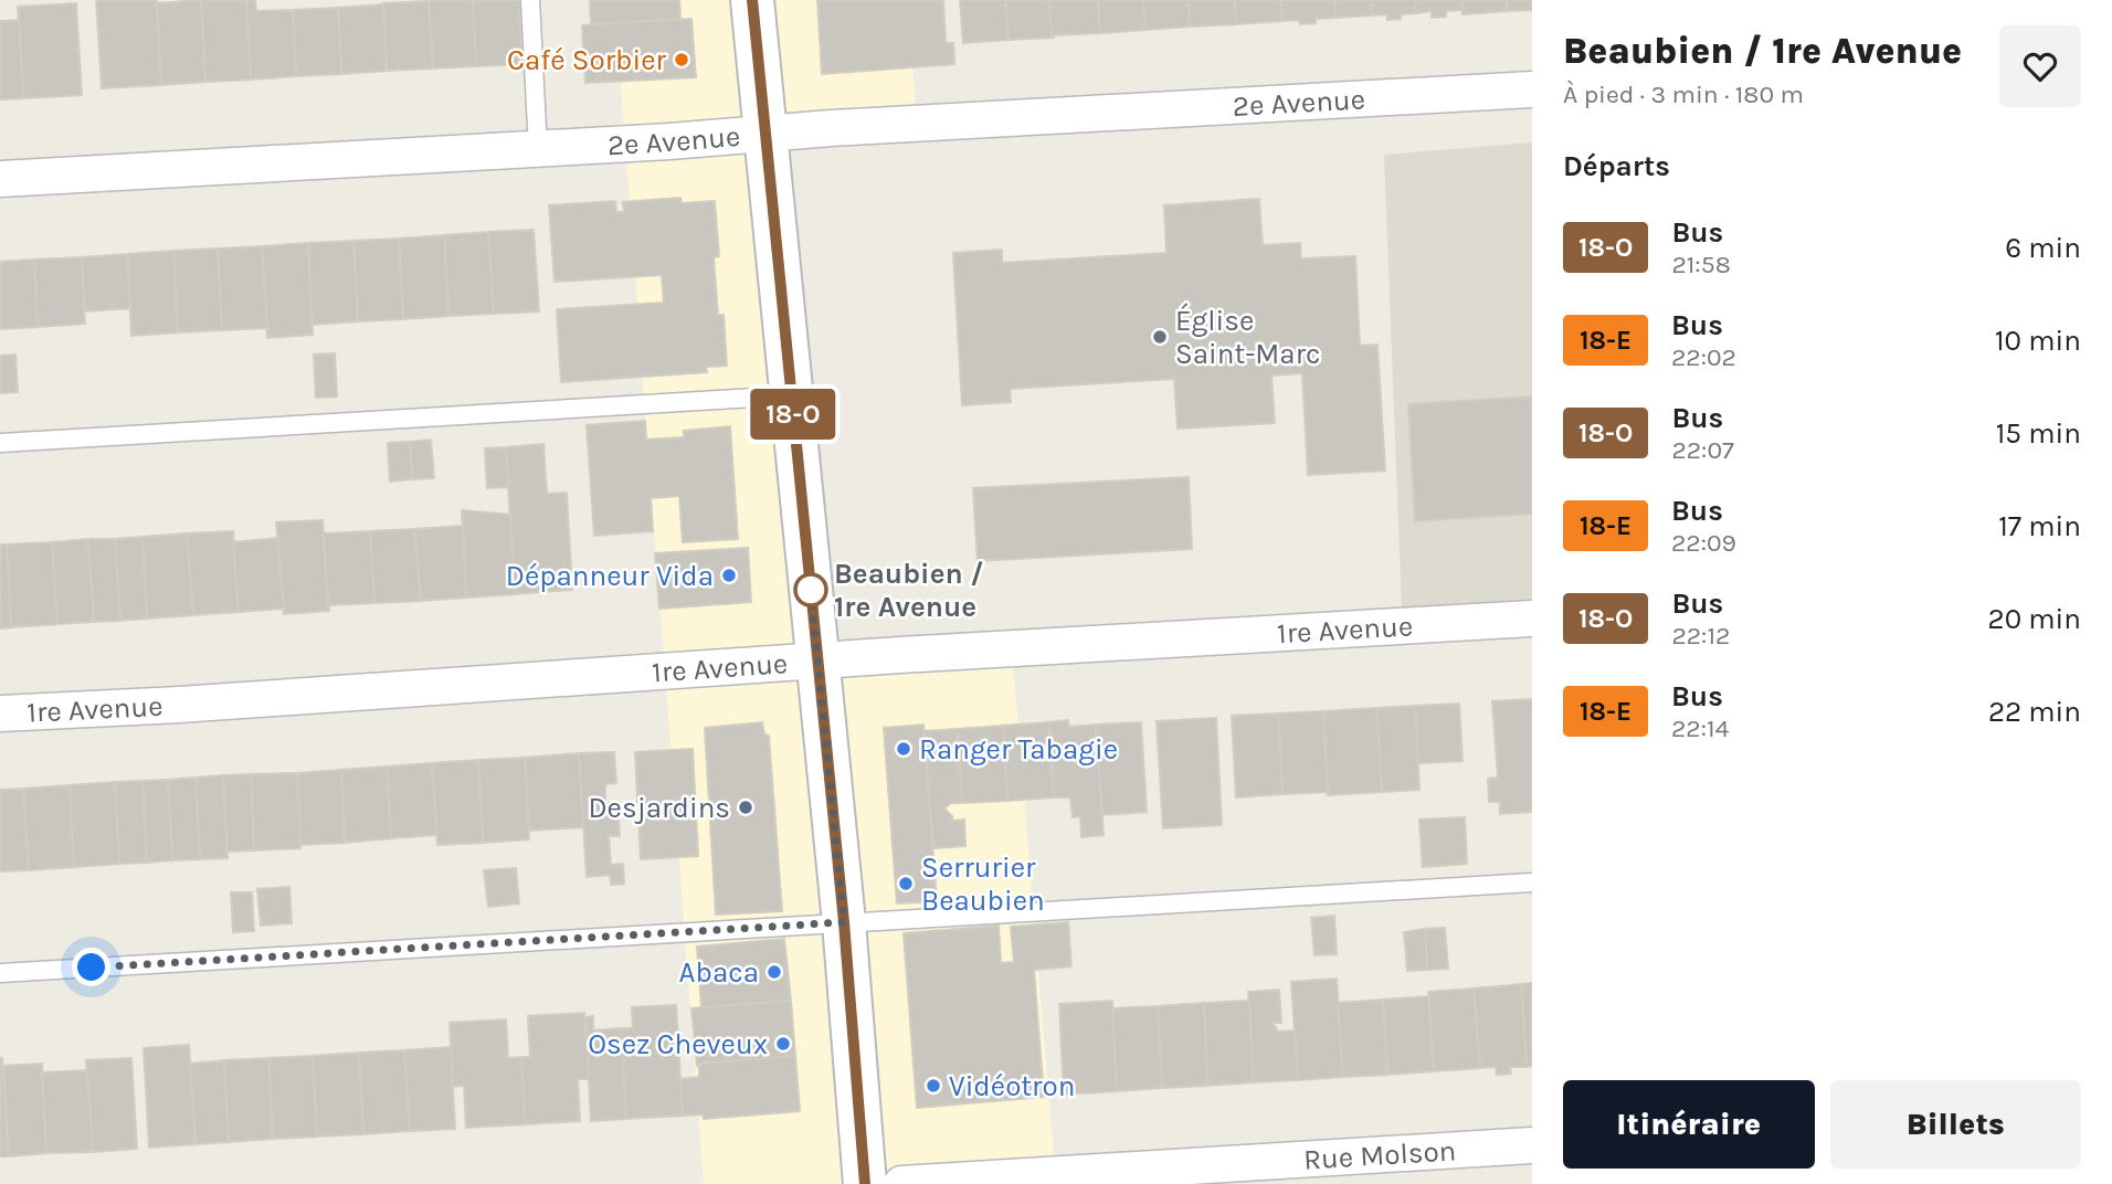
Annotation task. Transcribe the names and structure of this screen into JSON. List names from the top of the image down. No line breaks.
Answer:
{"streets":{"street":["2e Avenue","1re Avenue","Rue Molson"]},"places":["Café Sorbier","Église Saint-Marc","Dépanneur Vida","Beaubien / 1re Avenue","Ranger Tabagie","Desjardins","Serrurier Beaubien","Abaca","Osez Cheveux","Vidéotron"],"lines":["bus line 18-O"],"page":{"on_map":"18-O","heading":[["Beaubien / 1re Avenue","À pied · 3 min · 180 m"],"Départs"],"list":[{"mark":"18-O","name":"Bus","note":"21:58","value":"6 min"},{"mark":"18-E","name":"Bus","note":"22:02","value":"10 min"},{"mark":"18-O","name":"Bus","note":"22:07","value":"15 min"},{"mark":"18-E","name":"Bus","note":"22:09","value":"17 min"},{"mark":"18-O","name":"Bus","note":"22:12","value":"20 min"},{"mark":"18-E","name":"Bus","note":"22:14","value":"22 min"}],"buttons":["Itinéraire","Billets"]}}
